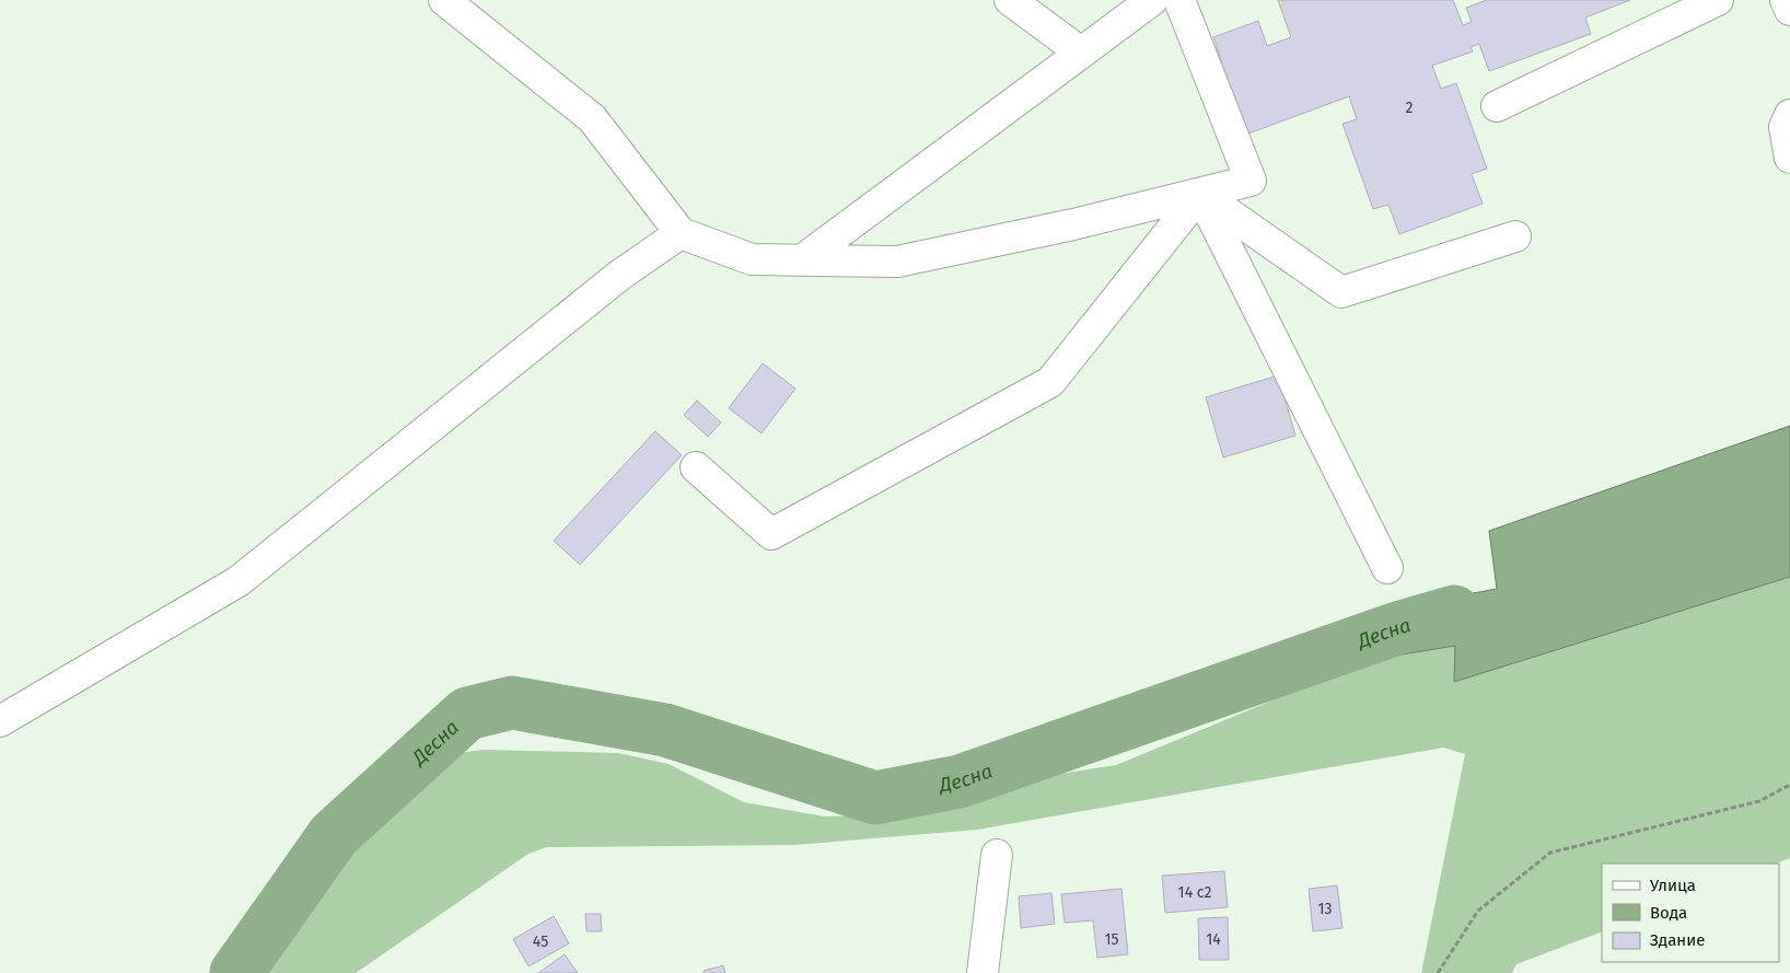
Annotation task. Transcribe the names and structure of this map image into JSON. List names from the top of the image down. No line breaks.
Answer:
{"water":["Десна"],"house_numbers":["2","14 с2","13","15","14","45"],"legend":["Улица","Вода","Здание"]}
